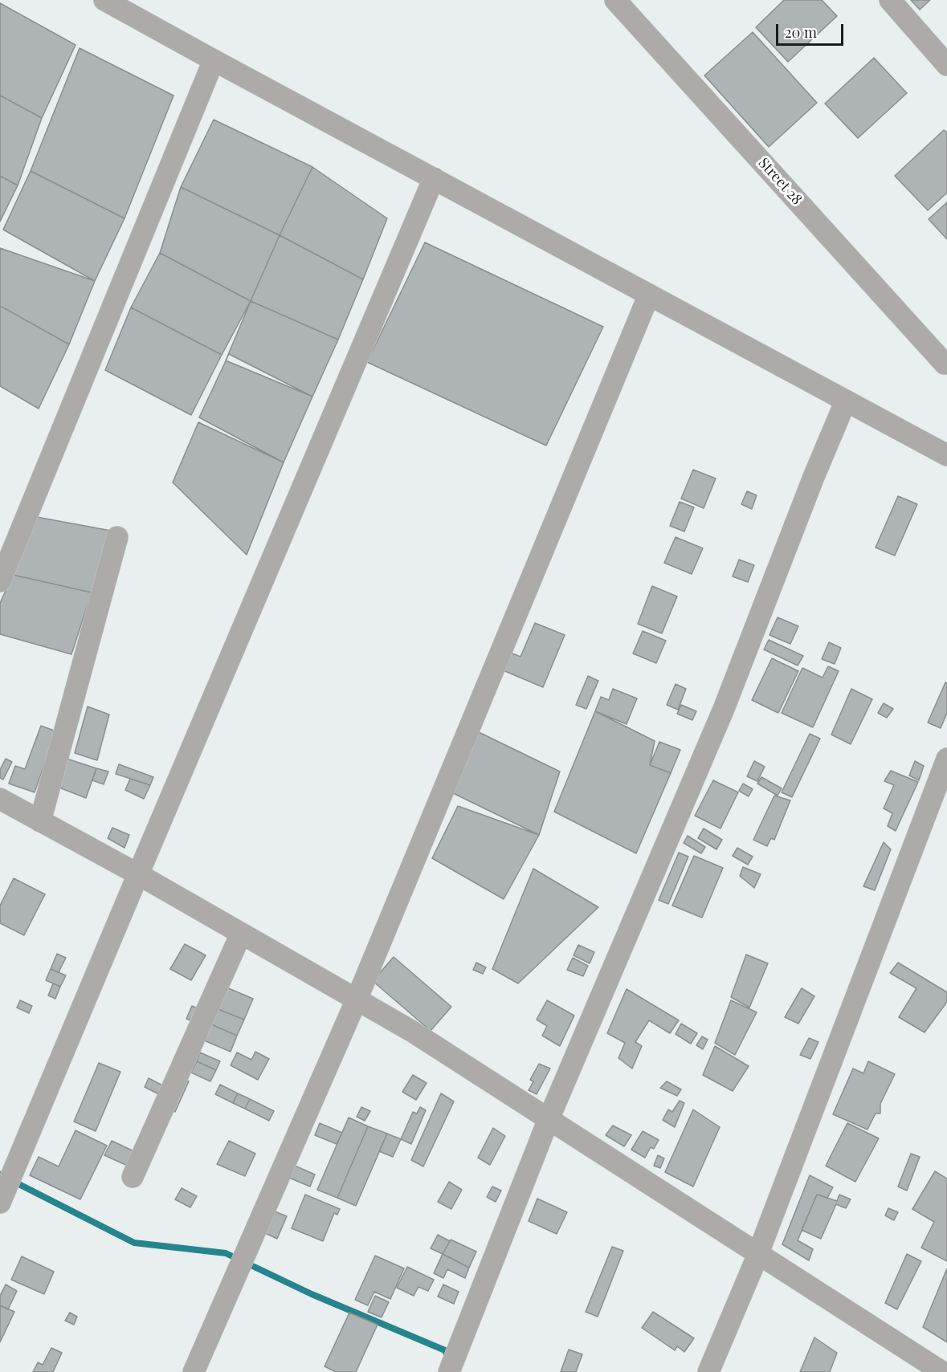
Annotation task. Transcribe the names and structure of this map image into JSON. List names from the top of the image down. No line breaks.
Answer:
{"streets":{"street":["Street 28"]},"scale_bar":"20 m"}
